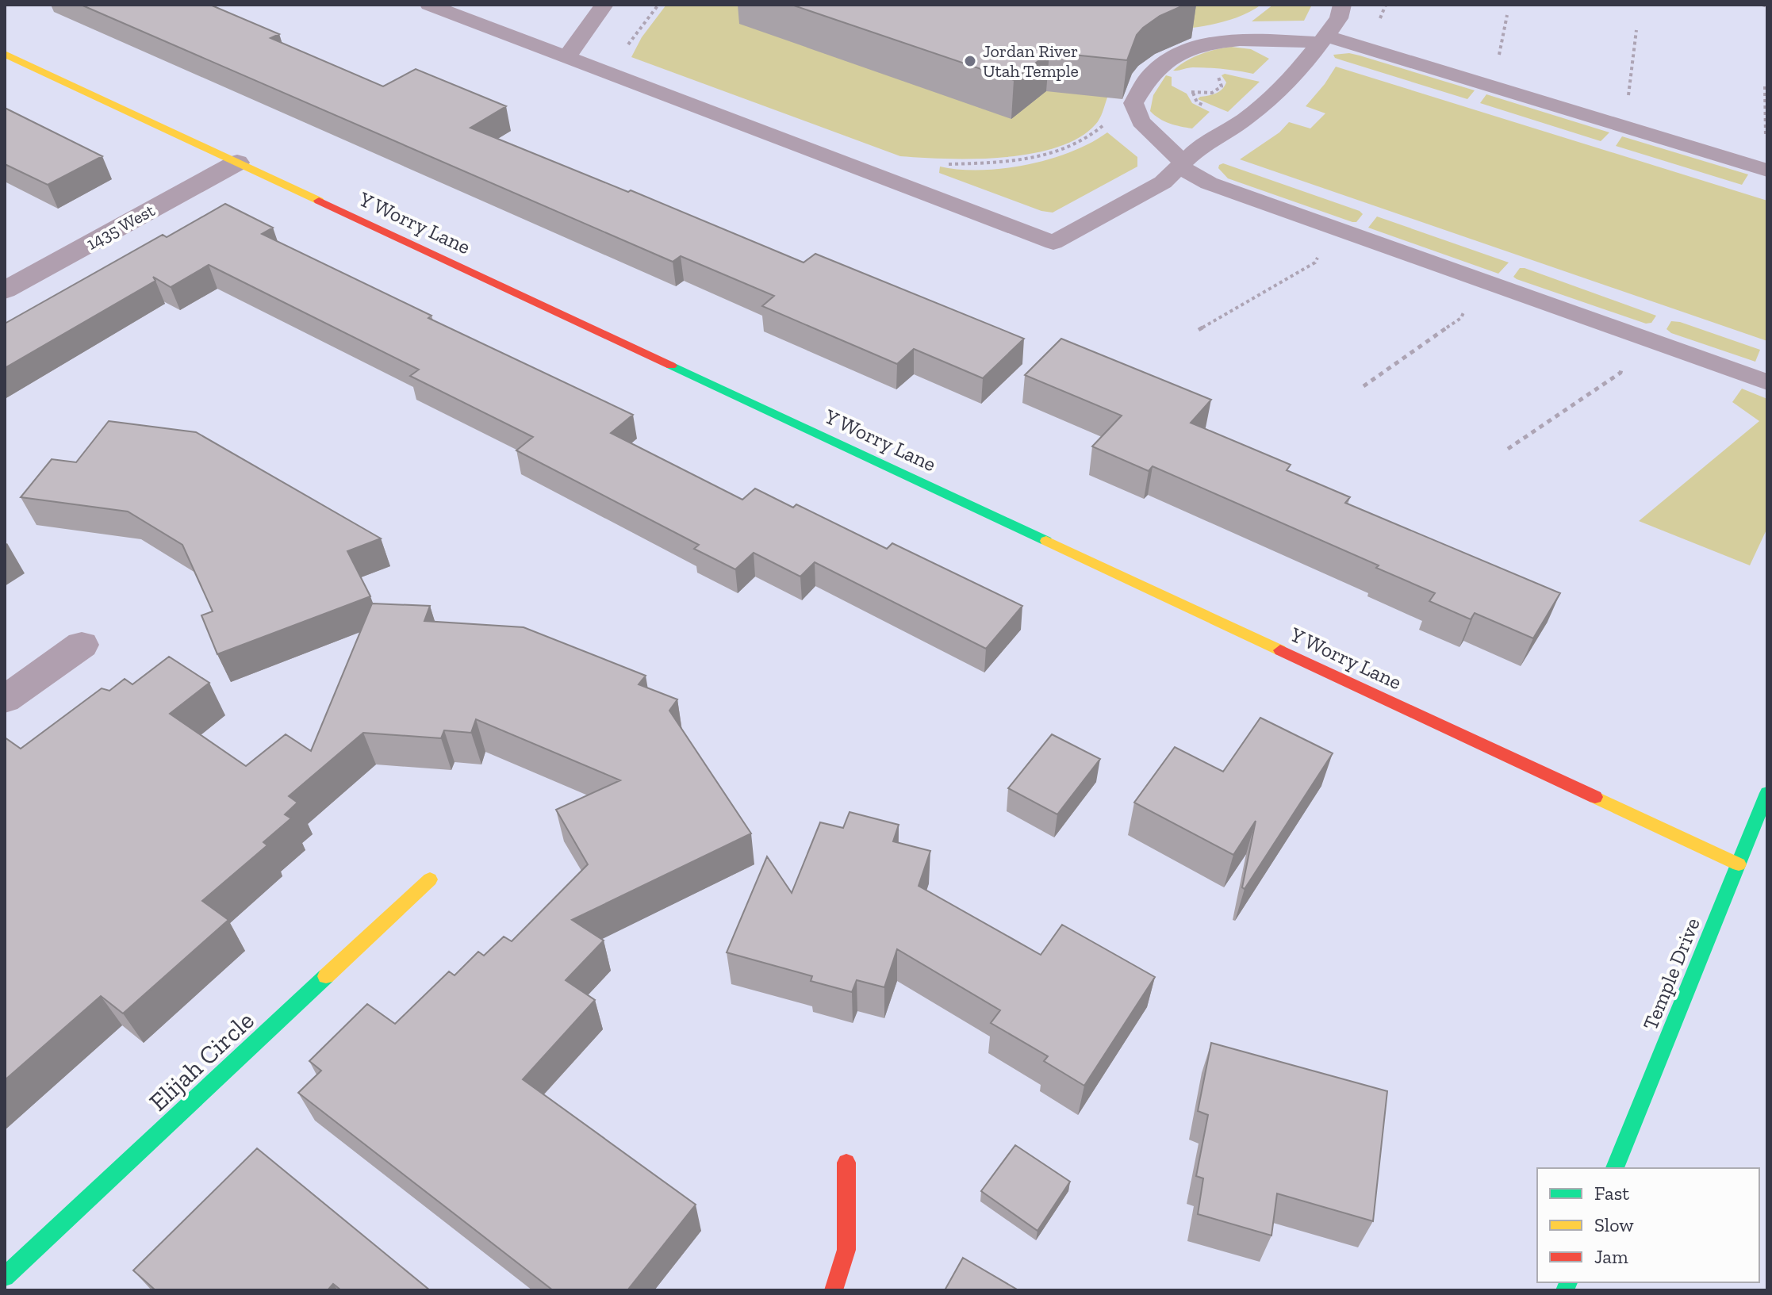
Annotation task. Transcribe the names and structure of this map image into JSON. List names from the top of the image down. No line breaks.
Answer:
{"streets":{"street":["Y Worry Lane","1435 West","Temple Drive","Elijah Circle"]},"crossings":[["Y Worry Lane","1435 West"],["Y Worry Lane","Temple Drive"]],"places":["Jordan River Utah Temple"],"legend":["Fast","Slow","Jam"]}
